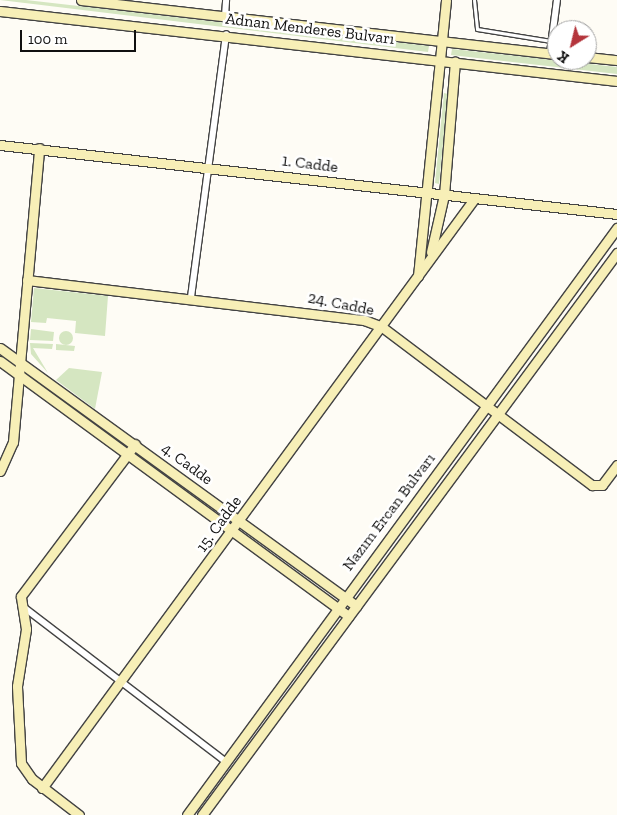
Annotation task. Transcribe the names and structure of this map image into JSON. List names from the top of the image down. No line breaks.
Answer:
{"streets":{"street":["Adnan Menderes Bulvarı","1. Cadde","24. Cadde","4. Cadde","Nazım Ercan Bulvarı","15. Cadde"]},"crossings":[["Adnan Menderes Bulvarı","15. Cadde"],["1. Cadde","15. Cadde"],["24. Cadde","Nazım Ercan Bulvarı"],["24. Cadde","15. Cadde"],["4. Cadde","Nazım Ercan Bulvarı"],["4. Cadde","15. Cadde"]],"scale_bar":"100 m","north":"bottom left"}
